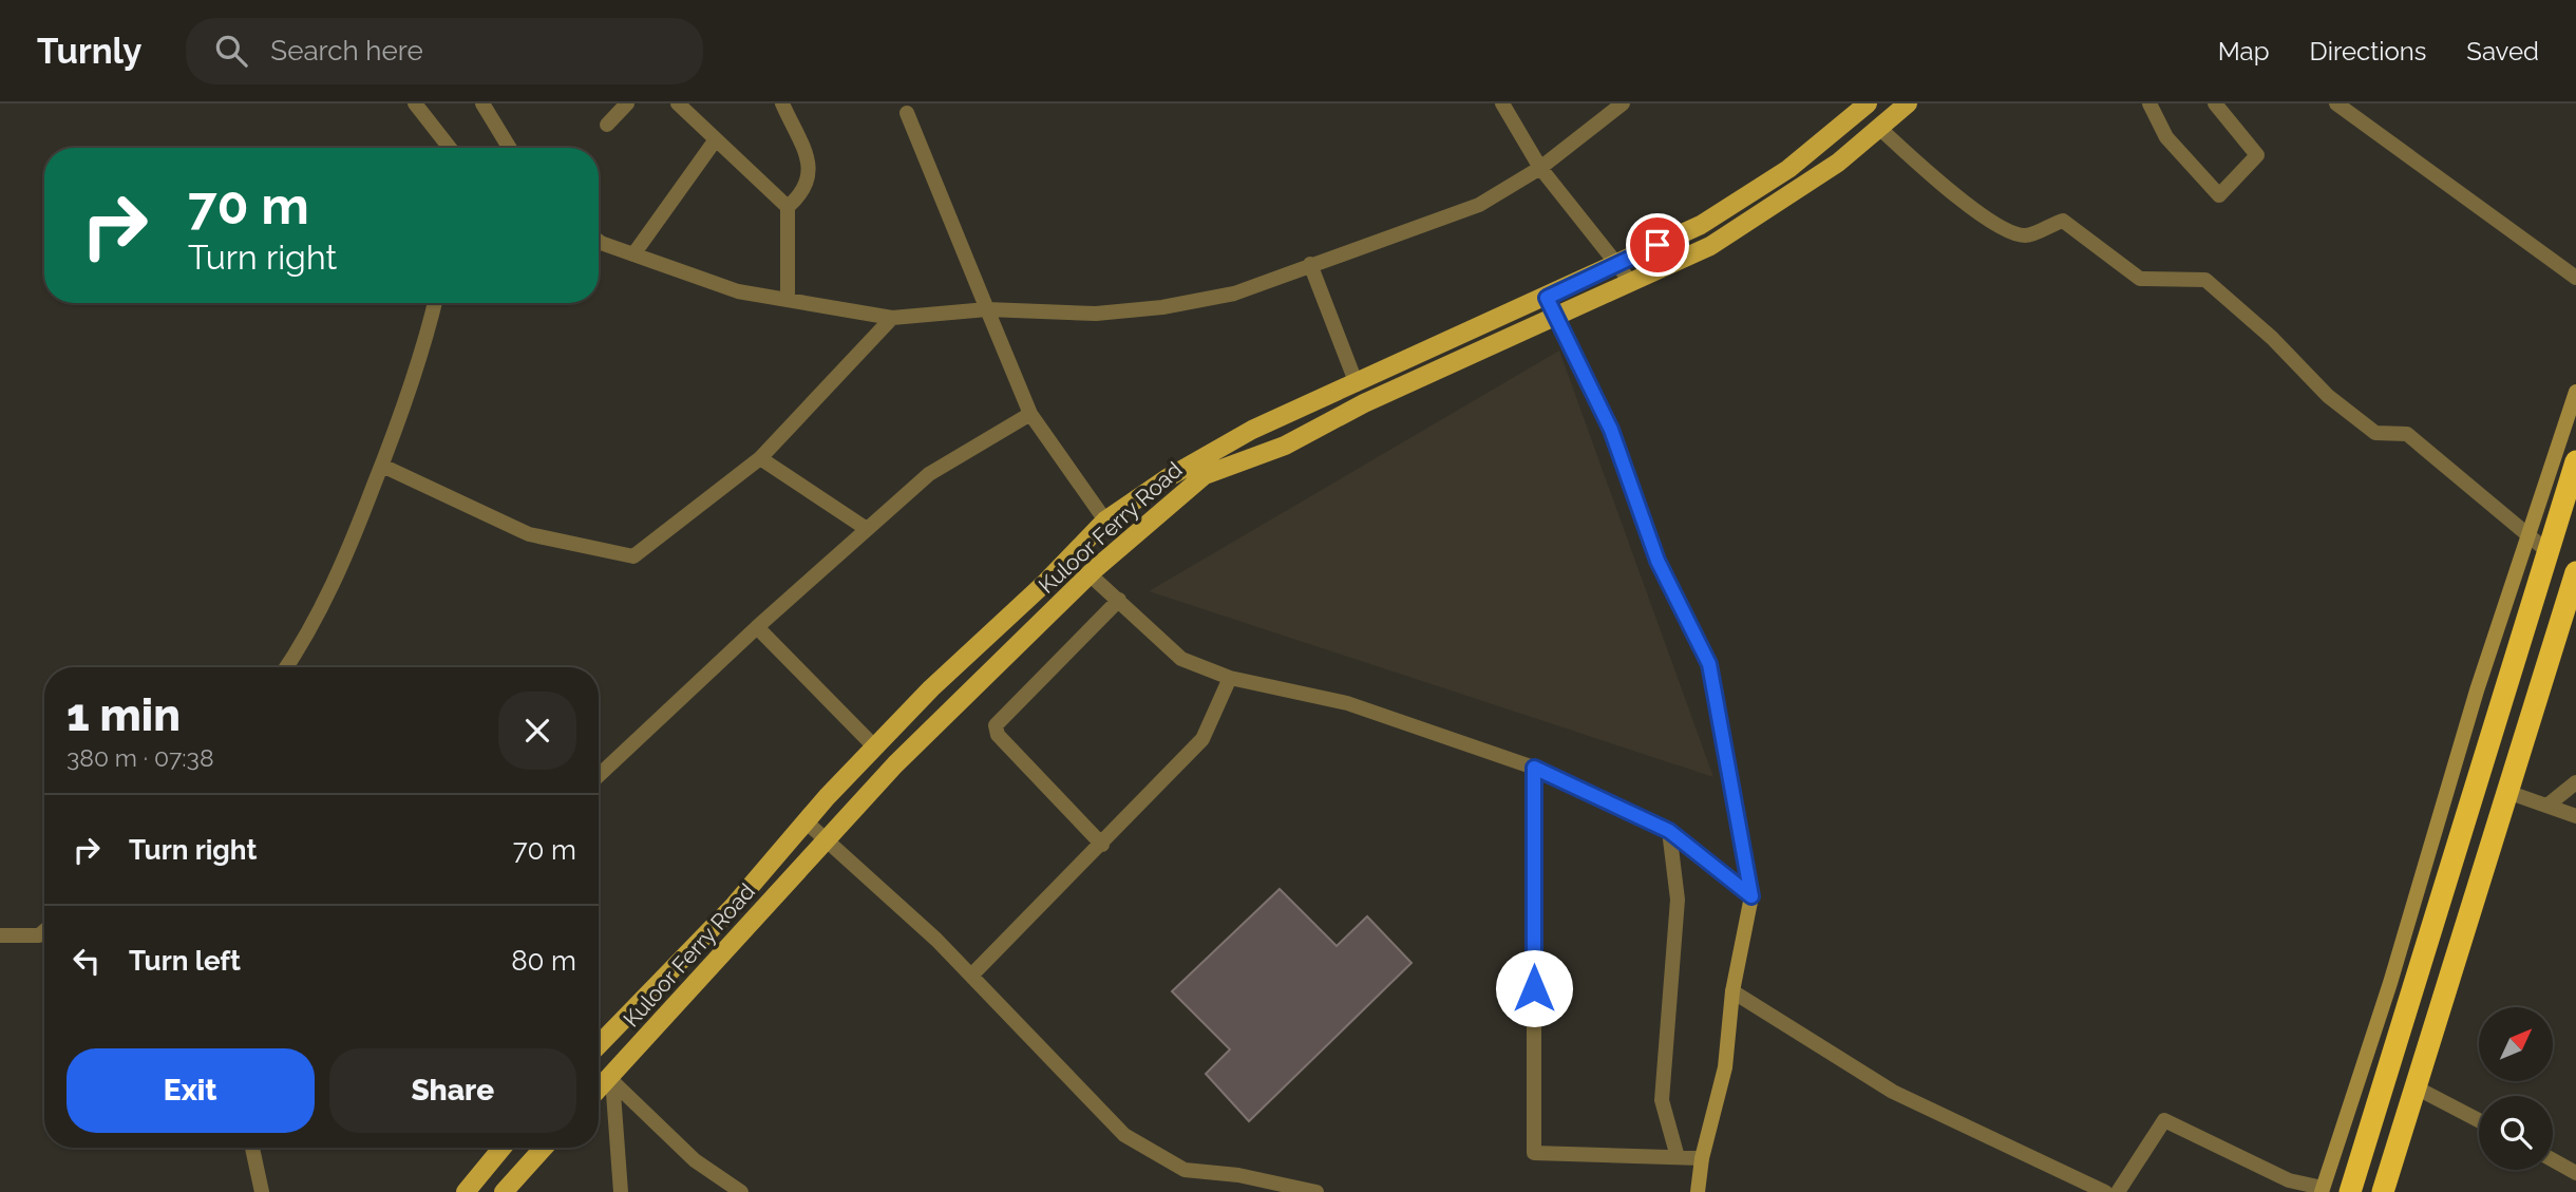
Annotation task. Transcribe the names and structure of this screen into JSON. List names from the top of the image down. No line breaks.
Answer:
{"streets":{"main road":["Kuloor Ferry Road"]},"north":"top right","page":{"header":"Turnly","search":"Search here","nav":["Map","Directions","Saved"],"turn":["70 m","Turn right"],"heading":["1 min","380 m · 07:38"],"list":[{"name":"Turn right","value":"70 m"},{"name":"Turn left","value":"80 m"}],"buttons":["Exit","Share"]}}
